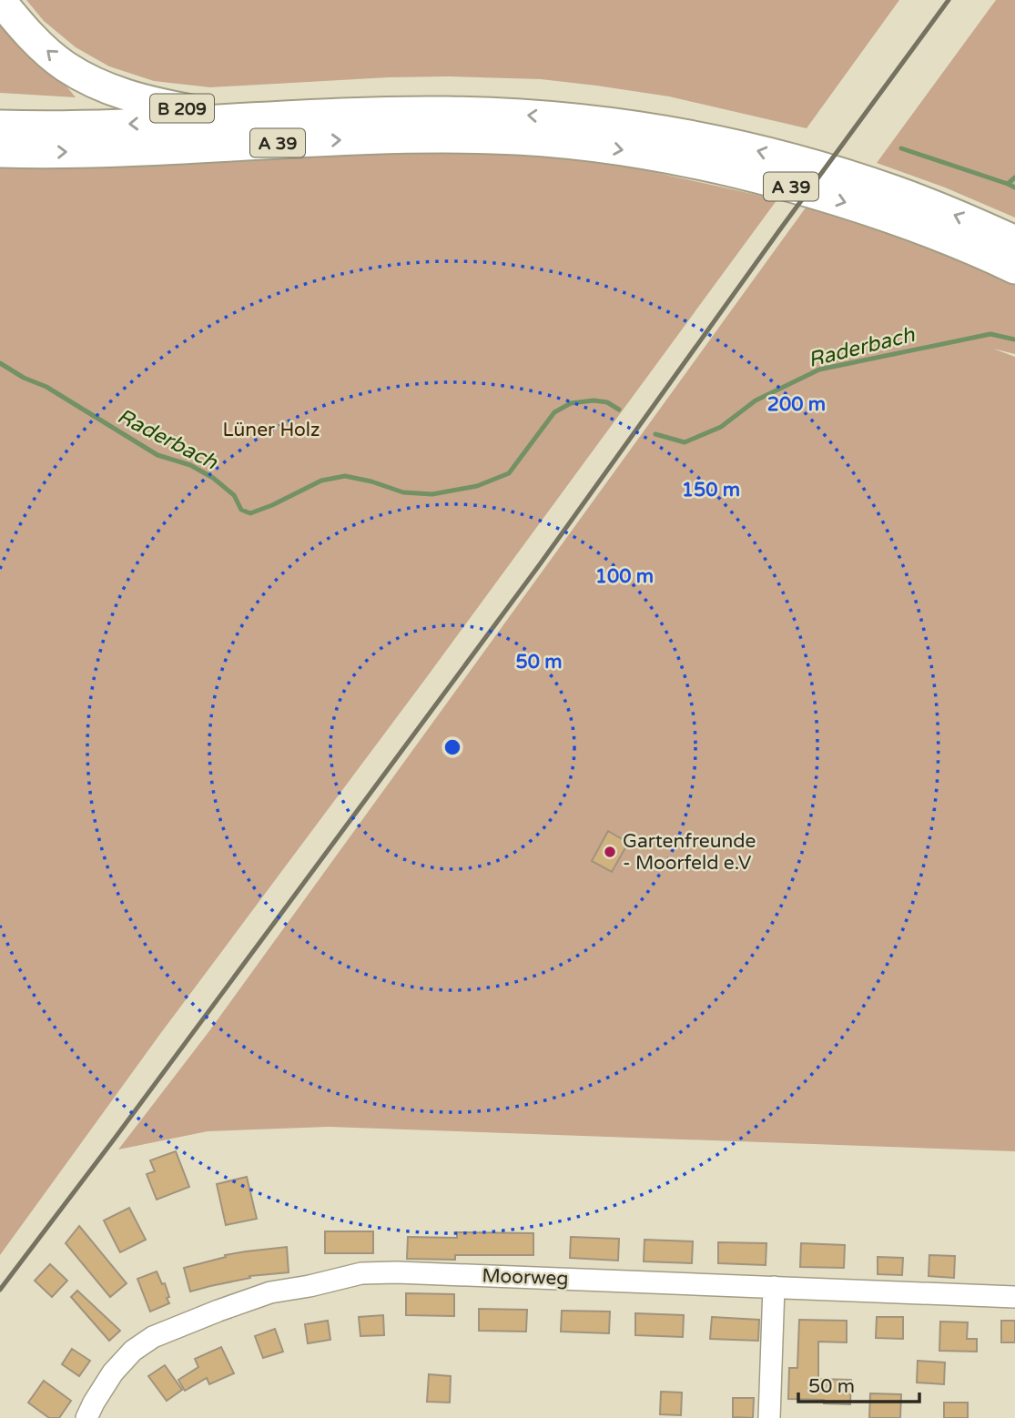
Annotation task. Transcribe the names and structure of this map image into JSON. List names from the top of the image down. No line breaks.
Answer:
{"streets":{"highway":["B 209","A 39"],"street":["Moorweg"]},"crossings":[["B 209","A 39"]],"water":["Raderbach"],"parks":["Lüner Holz"],"places":["Gartenfreunde - Moorfeld e.V"],"scale_bar":"50 m","rings":["200 m","150 m","100 m","50 m"]}
